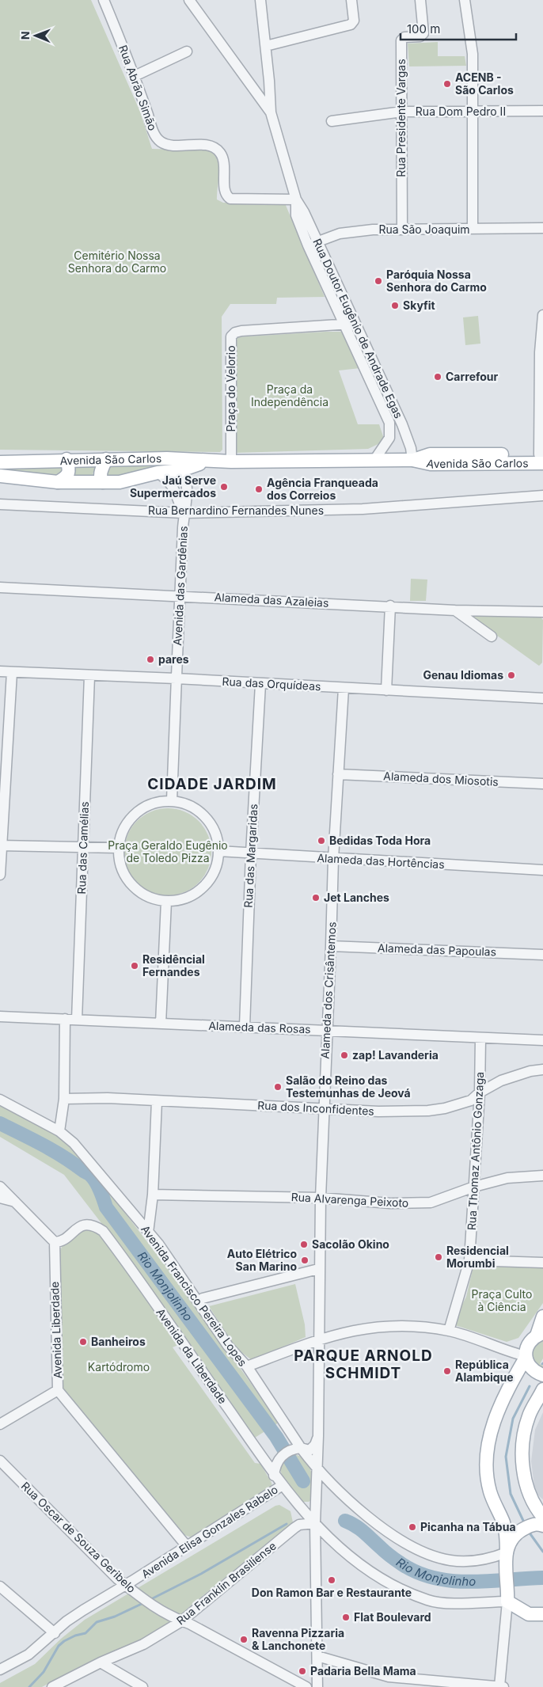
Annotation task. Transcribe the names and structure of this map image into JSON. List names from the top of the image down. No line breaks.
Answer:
{"streets":{"main road":["Avenida São Carlos"],"street":["Rua Abrão Simão","Rua Dom Pedro II","Rua Presidente Vargas","Rua São Joaquim","Rua Doutor Eugênio de Andrade Egas","Praça do Velorio","Rua Bernardino Fernandes Nunes","Avenida das Gardênias","Alameda das Azaleias","Rua das Orquídeas","Alameda dos Miosotis","Rua das Camélias","Rua das Margaridas","Alameda das Hortências","Alameda das Papoulas","Alameda dos Crisântemos","Alameda das Rosas","Rua dos Inconfidentes","Rua Thomaz Antônio Gonzaga","Rua Alvarenga Peixoto","Avenida Francisco Pereira Lopes","Avenida Liberdade","Avenida da Liberdade","Avenida Elisa Gonzales Rabelo","Rua Oscar de Souza Geribelo","Rua Franklin Brasiliense"]},"crossings":[["Rua Abrão Simão","Rua Doutor Eugênio de Andrade Egas"],["Rua Dom Pedro II","Rua Presidente Vargas"],["Rua Presidente Vargas","Rua São Joaquim"],["Rua São Joaquim","Rua Doutor Eugênio de Andrade Egas"],["Rua Doutor Eugênio de Andrade Egas","Praça do Velorio"],["Rua Doutor Eugênio de Andrade Egas","Avenida São Carlos"],["Praça do Velorio","Avenida São Carlos"],["Avenida São Carlos","Avenida das Gardênias"],["Rua Bernardino Fernandes Nunes","Avenida das Gardênias"],["Avenida das Gardênias","Alameda das Azaleias"],["Avenida das Gardênias","Rua das Orquídeas"],["Avenida das Gardênias","Alameda das Hortências"],["Rua das Orquídeas","Rua das Camélias"],["Rua das Orquídeas","Rua das Margaridas"],["Rua das Orquídeas","Alameda dos Crisântemos"],["Alameda dos Miosotis","Alameda dos Crisântemos"],["Rua das Camélias","Alameda das Rosas"],["Rua das Margaridas","Alameda das Hortências"],["Rua das Margaridas","Alameda das Rosas"],["Alameda das Hortências","Alameda dos Crisântemos"],["Alameda das Papoulas","Alameda dos Crisântemos"],["Alameda dos Crisântemos","Alameda das Rosas"],["Alameda dos Crisântemos","Rua dos Inconfidentes"],["Alameda dos Crisântemos","Rua Alvarenga Peixoto"],["Alameda dos Crisântemos","Avenida Francisco Pereira Lopes"],["Alameda dos Crisântemos","Avenida da Liberdade"],["Alameda dos Crisântemos","Rua Franklin Brasiliense"],["Alameda das Rosas","Rua Thomaz Antônio Gonzaga"],["Rua dos Inconfidentes","Rua Thomaz Antônio Gonzaga"],["Rua Thomaz Antônio Gonzaga","Rua Alvarenga Peixoto"],["Avenida Liberdade","Avenida da Liberdade"],["Avenida Liberdade","Avenida Elisa Gonzales Rabelo"],["Avenida da Liberdade","Avenida Elisa Gonzales Rabelo"],["Avenida da Liberdade","Rua Franklin Brasiliense"],["Avenida Elisa Gonzales Rabelo","Rua Oscar de Souza Geribelo"],["Rua Oscar de Souza Geribelo","Rua Franklin Brasiliense"]],"districts":["CIDADE JARDIM","PARQUE ARNOLD SCHMIDT"],"water":["Rio Monjolinho"],"parks":["Cemitério Nossa Senhora do Carmo","Praça da Independência","Praça Geraldo Eugênio de Toledo Pizza","Praça Culto à Ciência","Kartódromo"],"places":["ACENB - São Carlos","Paróquia Nossa Senhora do Carmo","Skyfit","Carrefour","Jaú Serve Supermercados","Agência Franqueada dos Correios","pares","Genau Idiomas","Bedidas Toda Hora","Jet Lanches","Residêncial Fernandes","zap! Lavanderia","Salão do Reino das Testemunhas de Jeová","Sacolão Okino","Residencial Morumbi","Auto Elétrico San Marino","Banheiros","República Alambique","Picanha na Tábua","Don Ramon Bar e Restaurante","Flat Boulevard","Ravenna Pizzaria & Lanchonete","Padaria Bella Mama"],"scale_bar":"100 m","north":"left"}
